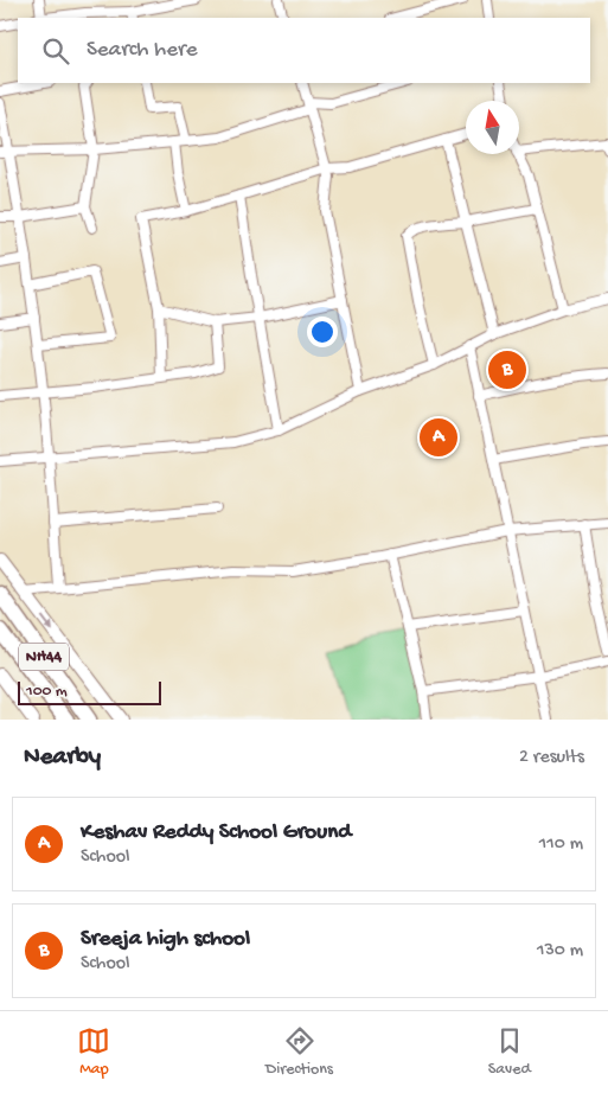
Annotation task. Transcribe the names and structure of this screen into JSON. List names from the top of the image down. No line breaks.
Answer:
{"streets":{"highway":["NH44"]},"scale_bar":"100 m","north":"top","page":{"search":"Search here","pins":["B","A"],"scale":"100 m","heading":["Nearby","2 results"],"list":[{"mark":"A","name":"Keshav Reddy School Ground","note":"School","value":"110 m"},{"mark":"B","name":"Sreeja high school","note":"School","value":"130 m"}],"nav":["Map","Directions","Saved"]}}
